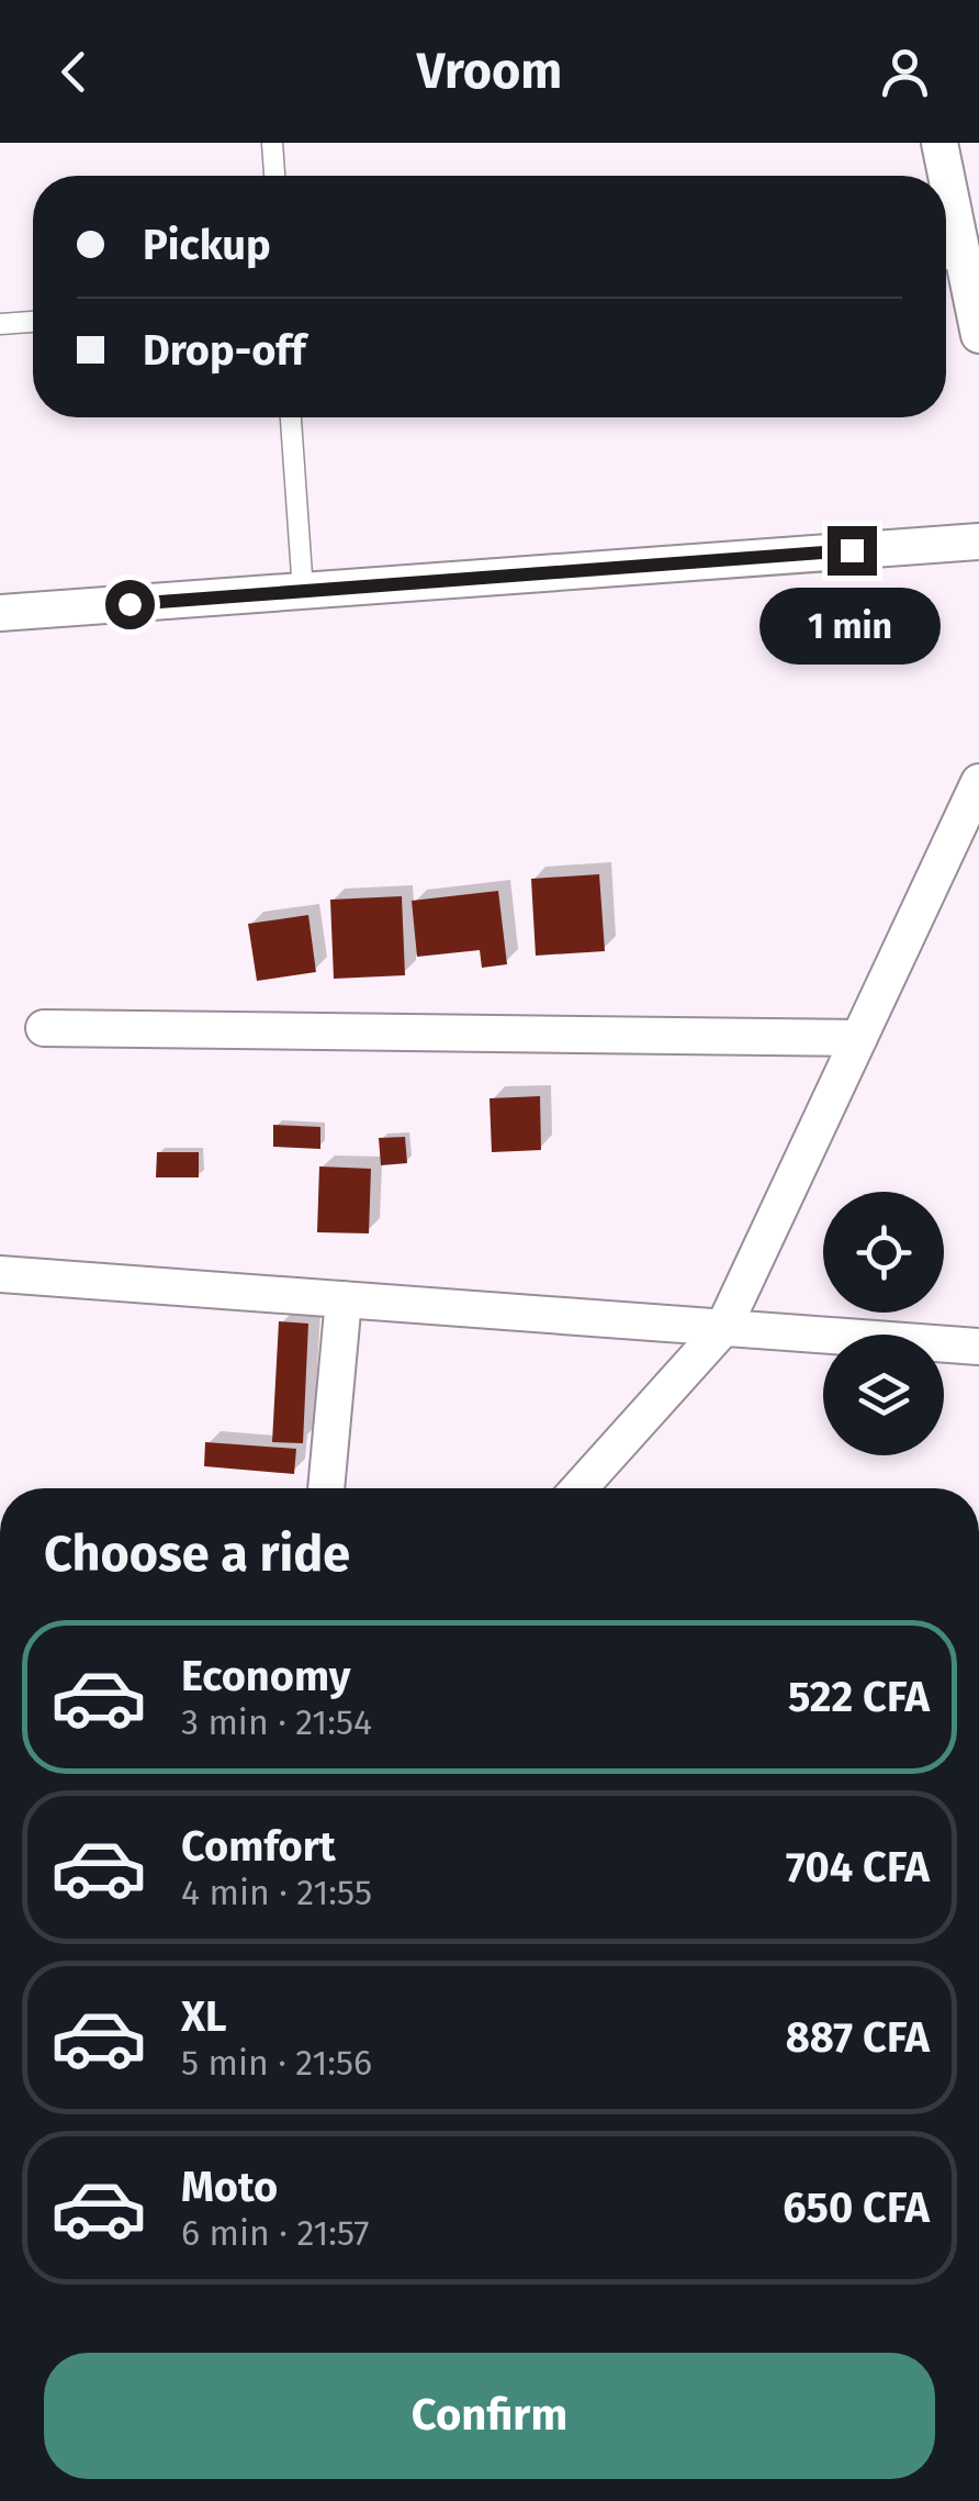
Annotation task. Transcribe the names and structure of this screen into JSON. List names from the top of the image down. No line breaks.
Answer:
{"page":{"header":"Vroom","banner":["Pickup","Drop-off"],"bubble":"1 min","heading":"Choose a ride","list":[{"name":"Economy","note":"3 min · 21:54","value":"522 CFA"},{"name":"Comfort","note":"4 min · 21:55","value":"704 CFA"},{"name":"XL","note":"5 min · 21:56","value":"887 CFA"},{"name":"Moto","note":"6 min · 21:57","value":"650 CFA"}],"buttons":"Confirm"}}
